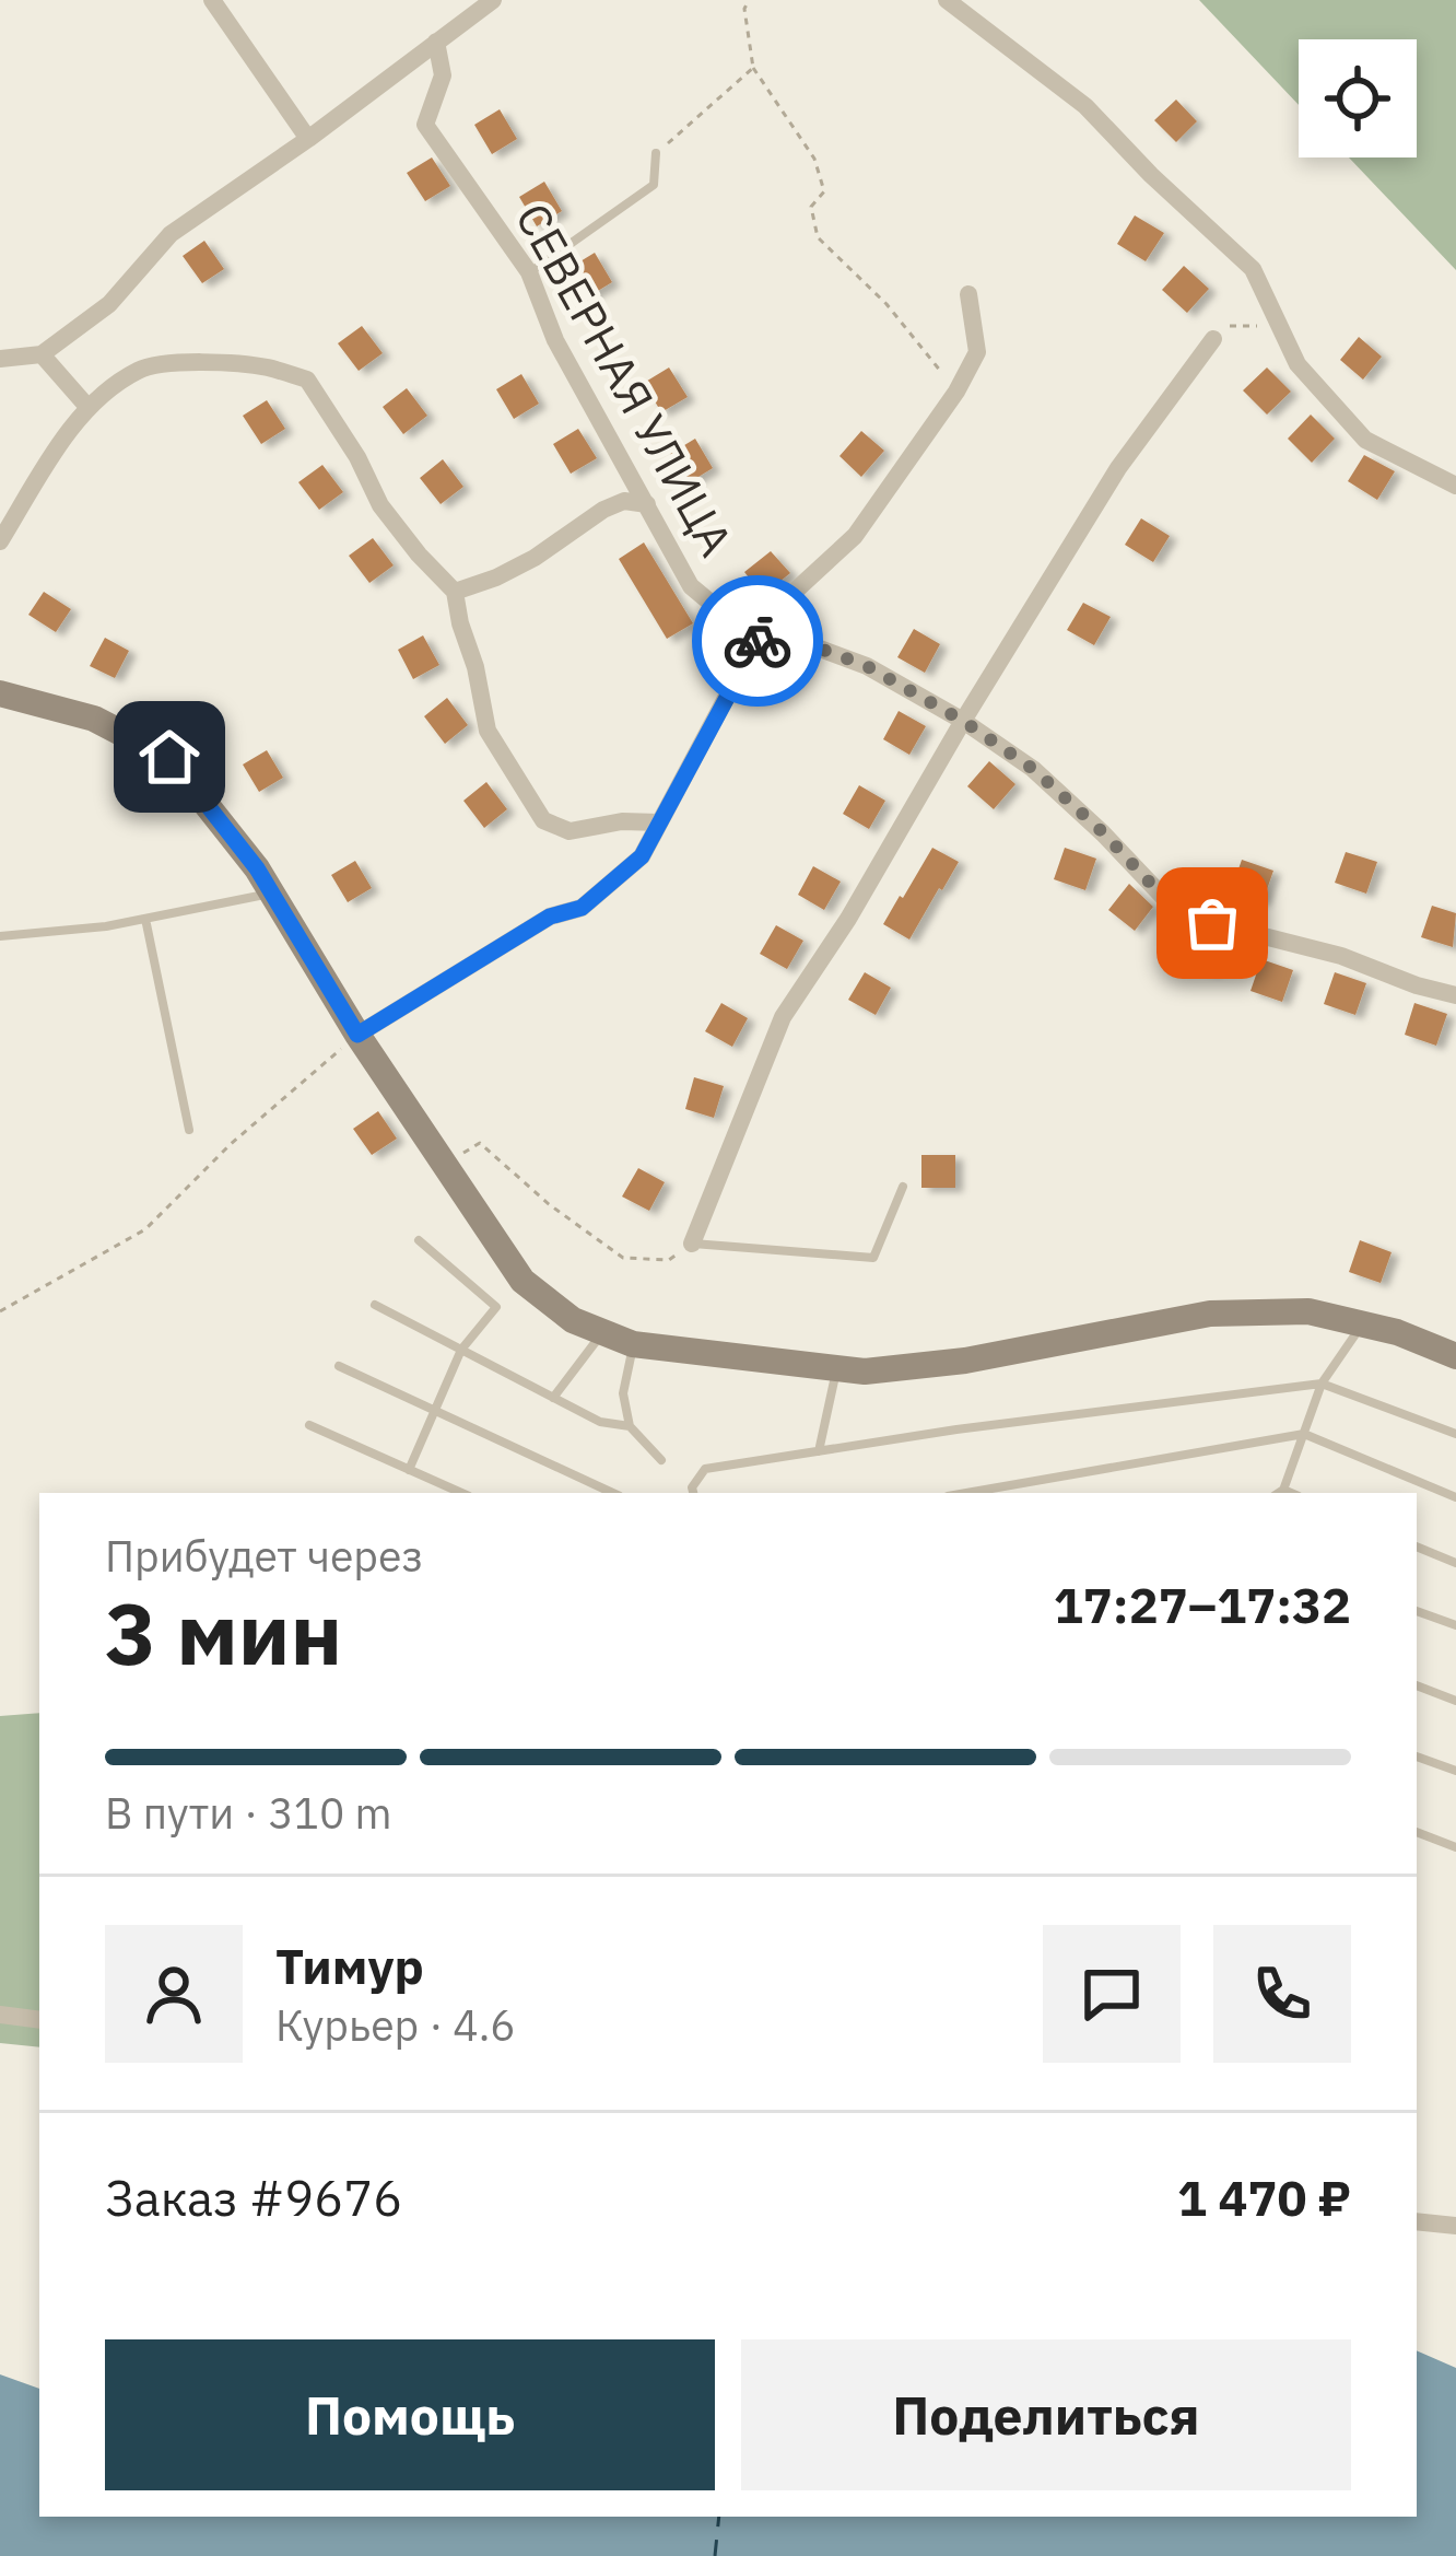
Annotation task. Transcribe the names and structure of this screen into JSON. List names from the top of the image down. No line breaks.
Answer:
{"streets":{"street":["СЕВЕРНАЯ УЛИЦА"]},"page":{"heading":["3 мин","Прибудет через","17:27–17:32"],"panel":["Тимур","Курьер · 4.6","Заказ #9676","1 470 ₽"],"bar":"В пути · 310 m","buttons":["Помощь","Поделиться"]}}
